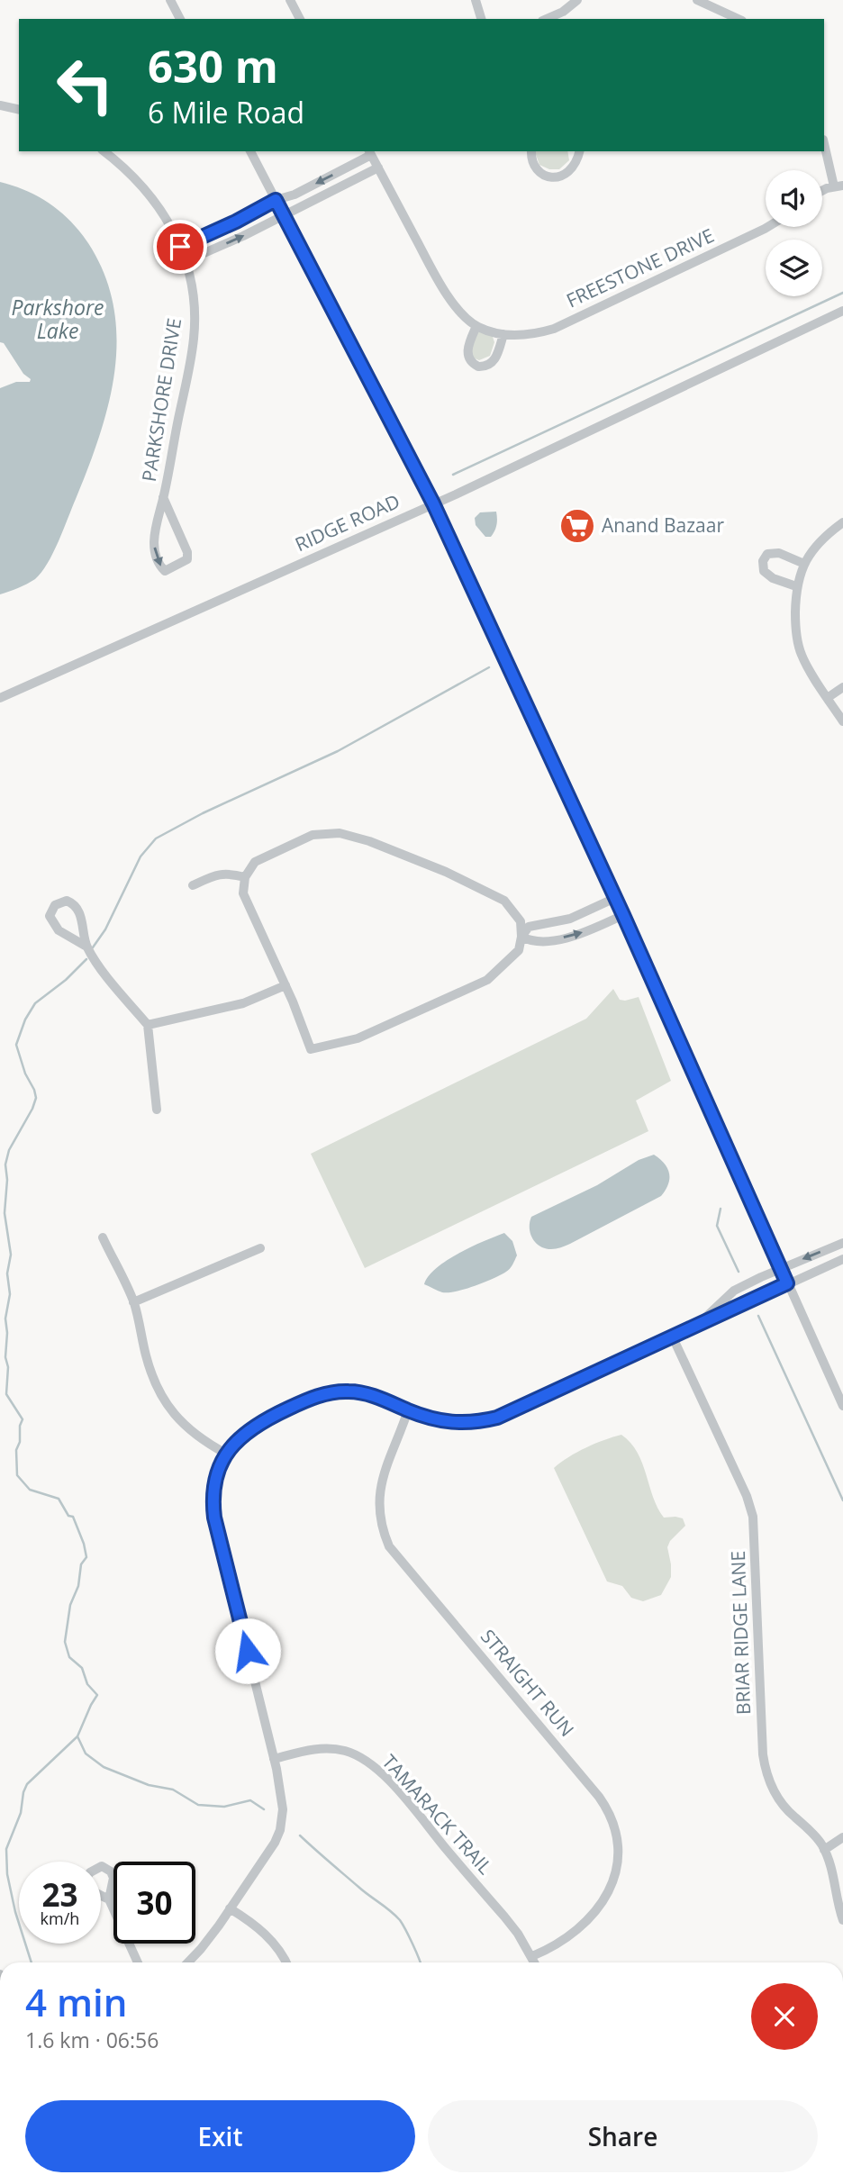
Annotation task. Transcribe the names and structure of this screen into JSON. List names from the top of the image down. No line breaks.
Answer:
{"streets":{"street":["FREESTONE DRIVE","PARKSHORE DRIVE","RIDGE ROAD","BRIAR RIDGE LANE","STRAIGHT RUN","TAMARACK TRAIL"]},"crossings":[["STRAIGHT RUN","TAMARACK TRAIL"]],"water":["Parkshore Lake"],"places":{"supermarket":["Anand Bazaar"]},"page":{"turn":["630 m","6 Mile Road"],"speed":"23 km/h","limit":"30","heading":["4 min","1.6 km · 06:56"],"buttons":["Exit","Share"]}}
